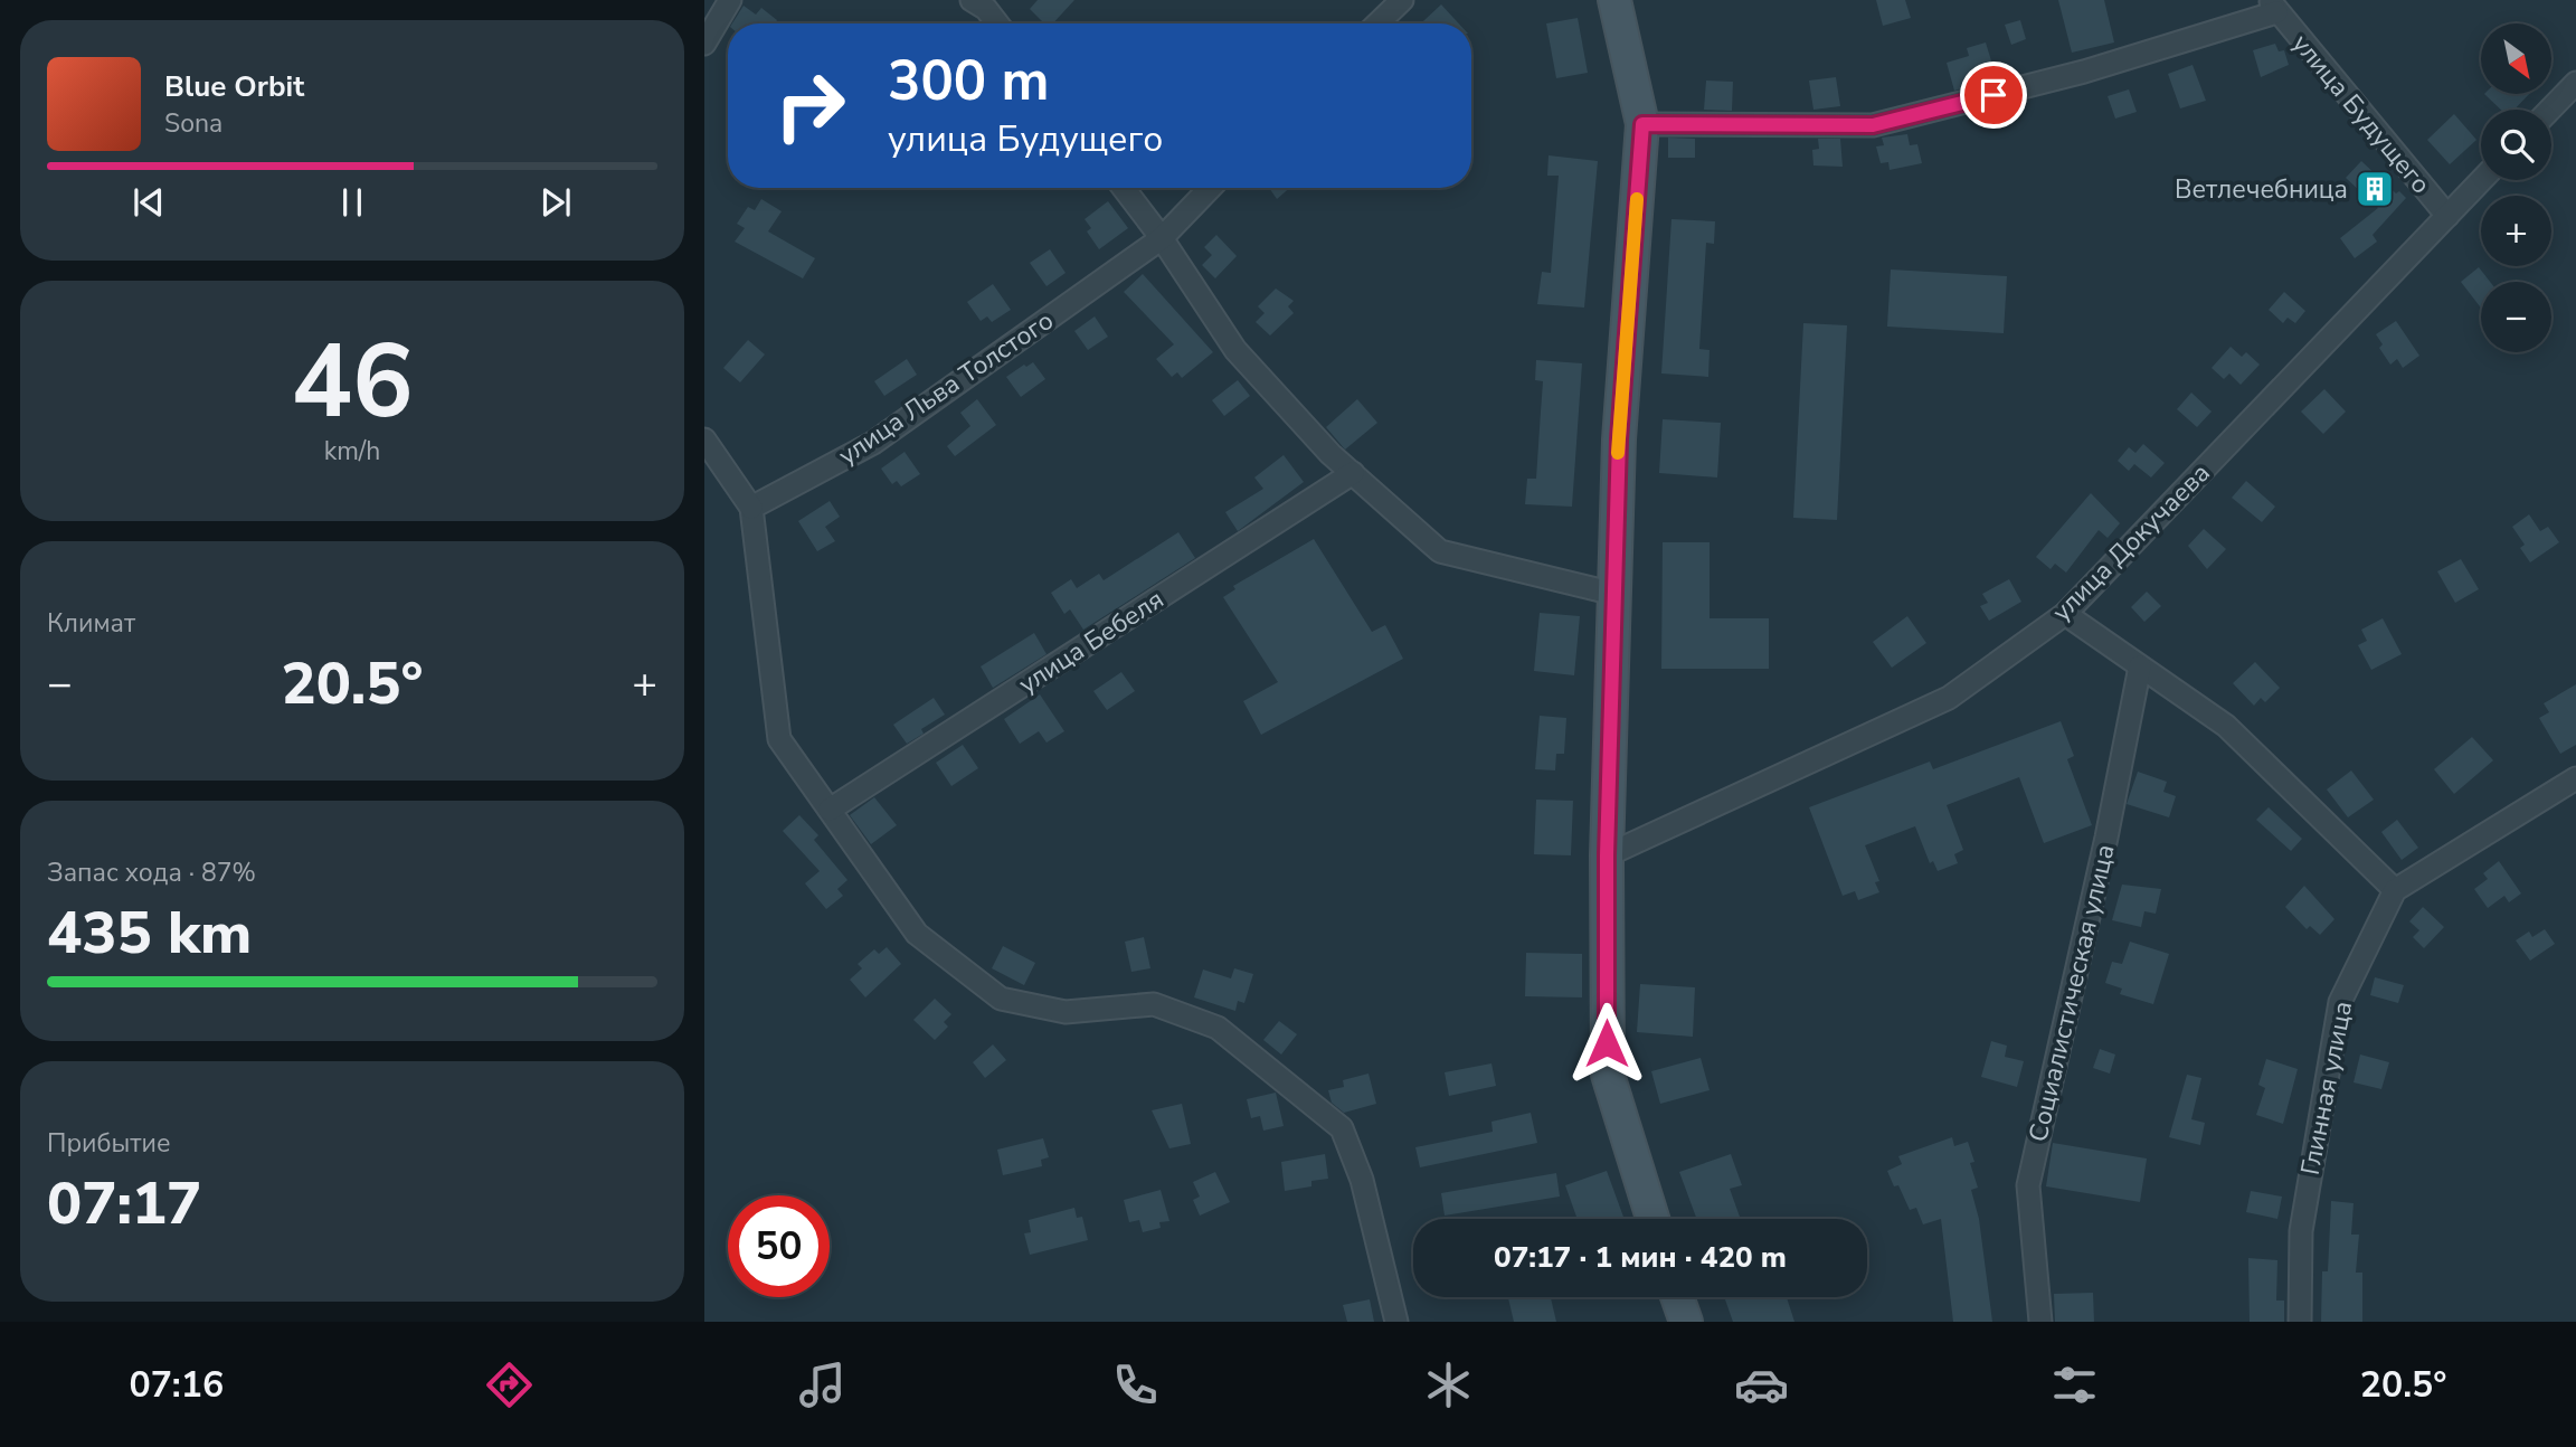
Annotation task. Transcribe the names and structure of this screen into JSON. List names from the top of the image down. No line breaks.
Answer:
{"streets":{"street":["улица Будущего","улица Льва Толстого","улица Докучаева","улица Бебеля","Социалистическая улица","Глинная улица"]},"crossings":[["улица Будущего","улица Докучаева"]],"places":{"building":["Ветлечебница"]},"north":"bottom right","page":{"map_buttons":["+","−"],"turn":["300 m","улица Будущего"],"song":["Blue Orbit","Sona"],"tile":[["46","km/h"],"Климат",["Запас хода · 87%","435 km"],["Прибытие","07:17"]],"heat":["−","20.5°","+"],"limit":"50","trip":"07:17 · 1 мин · 420 m","tabs":["07:16","20.5°"]}}
